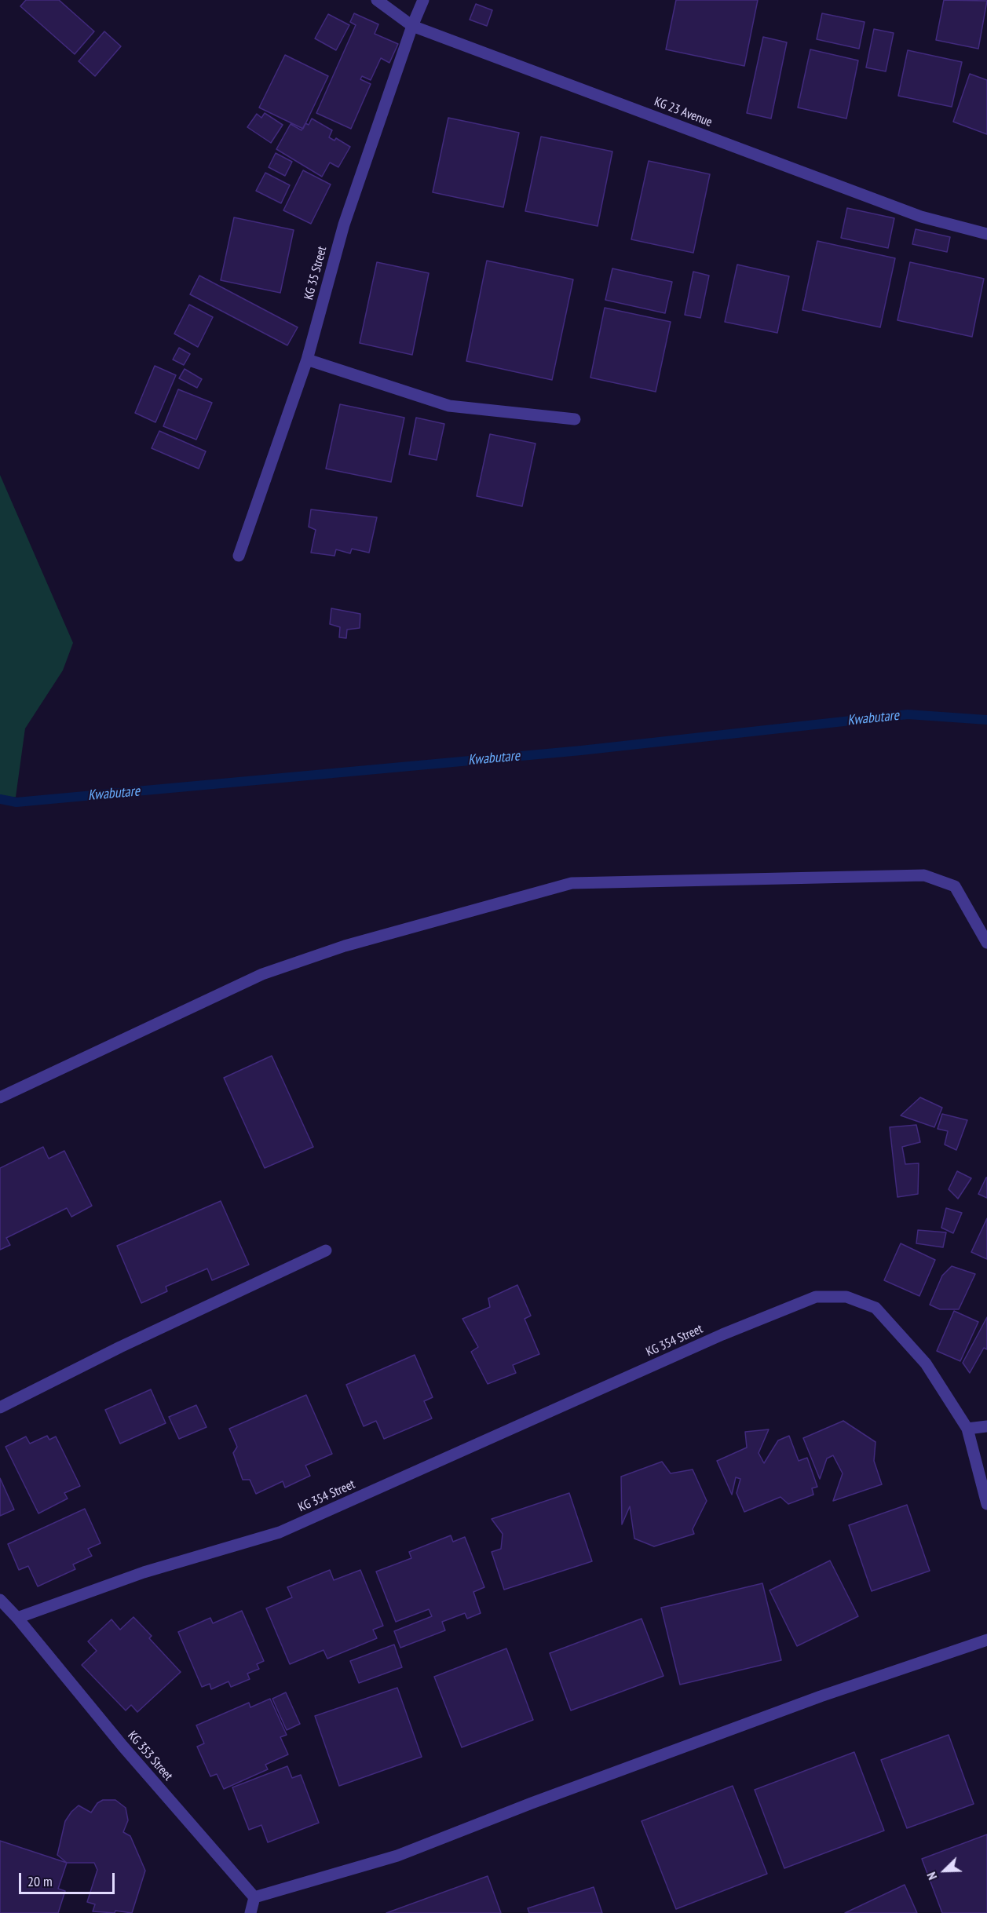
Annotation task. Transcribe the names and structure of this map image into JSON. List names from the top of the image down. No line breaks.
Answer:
{"streets":{"street":["KG 23 Avenue","KG 35 Street","KG 354 Street","KG 353 Street"]},"crossings":[["KG 23 Avenue","KG 35 Street"],["KG 354 Street","KG 353 Street"]],"water":["Kwabutare"],"scale_bar":"20 m","north":"bottom left"}
